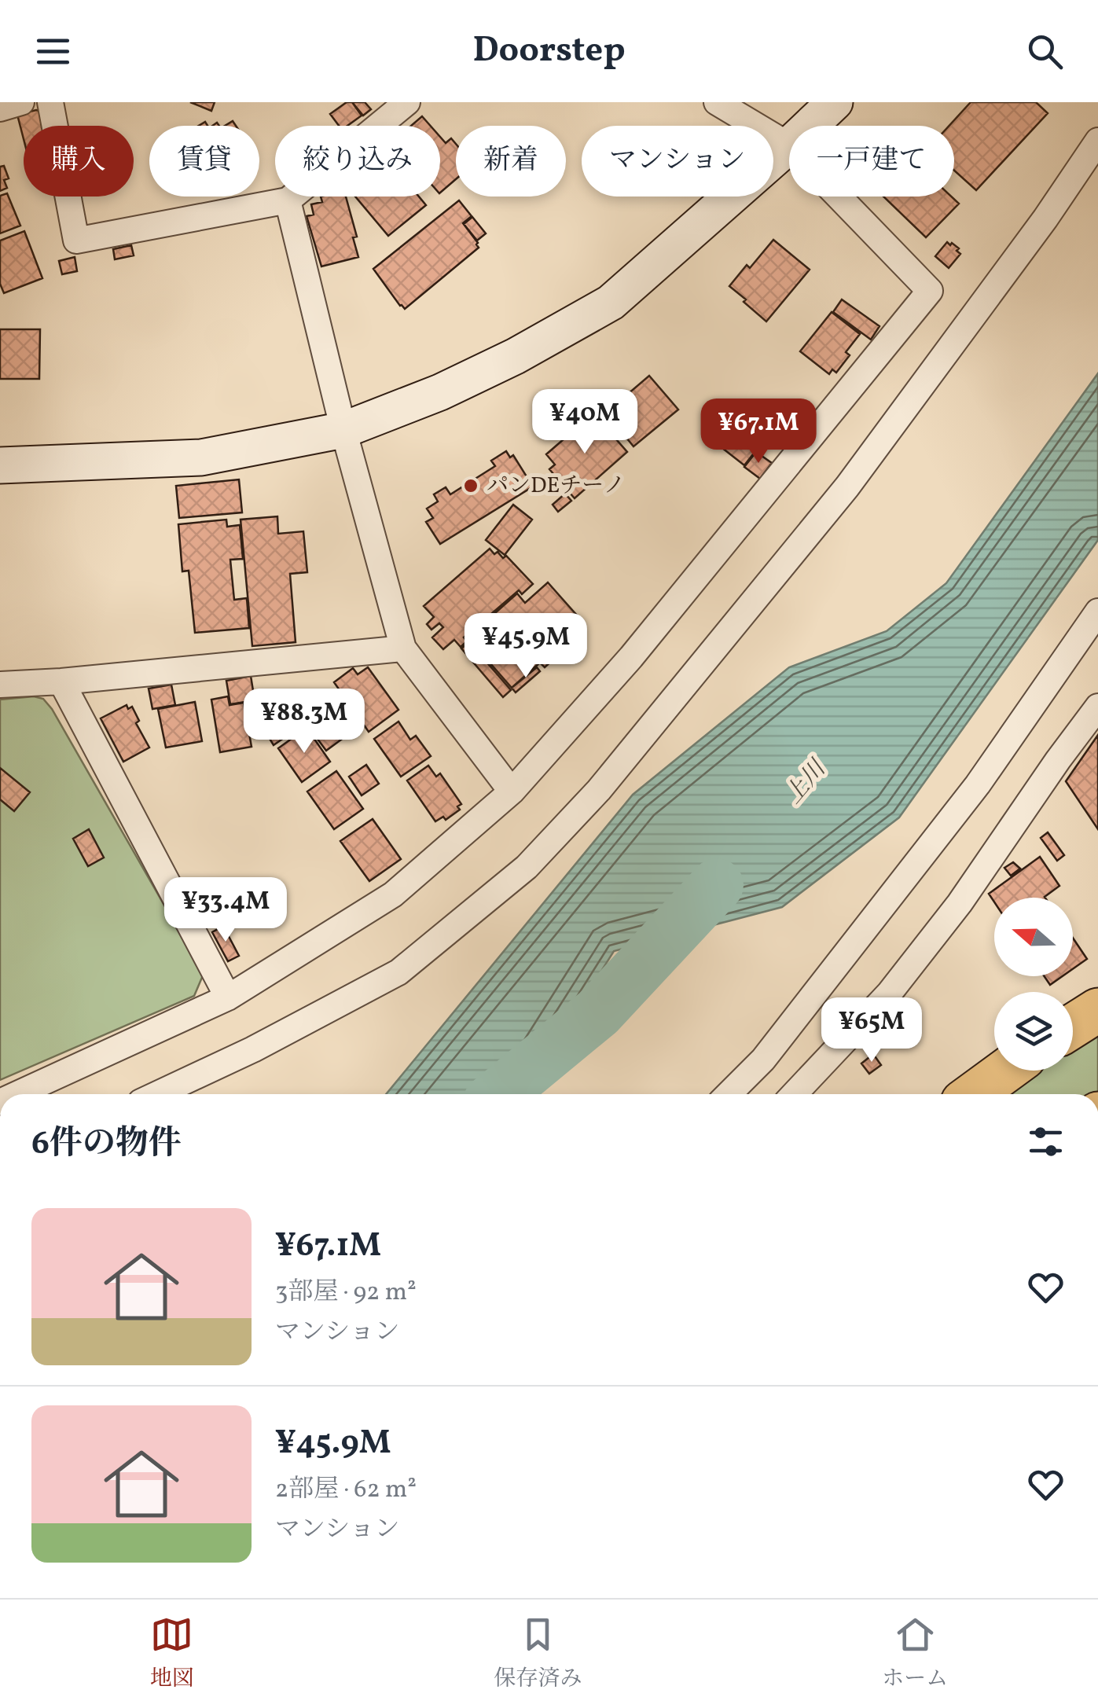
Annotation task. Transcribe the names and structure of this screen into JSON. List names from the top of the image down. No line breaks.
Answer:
{"water":["上川"],"places":["パンDEチーノ"],"north":"left","page":{"header":"Doorstep","chip":["購入","賃貸","絞り込み","新着","マンション","一戸建て"],"price":["¥40M","¥67.1M","¥45.9M","¥88.3M","¥33.4M","¥65M"],"heading":"6件の物件","list":[{"name":"¥67.1M","note":"3部屋 · 92 m² · マンション"},{"name":"¥45.9M","note":"2部屋 · 62 m² · マンション"}],"tabs":["地図","保存済み","ホーム"]}}
